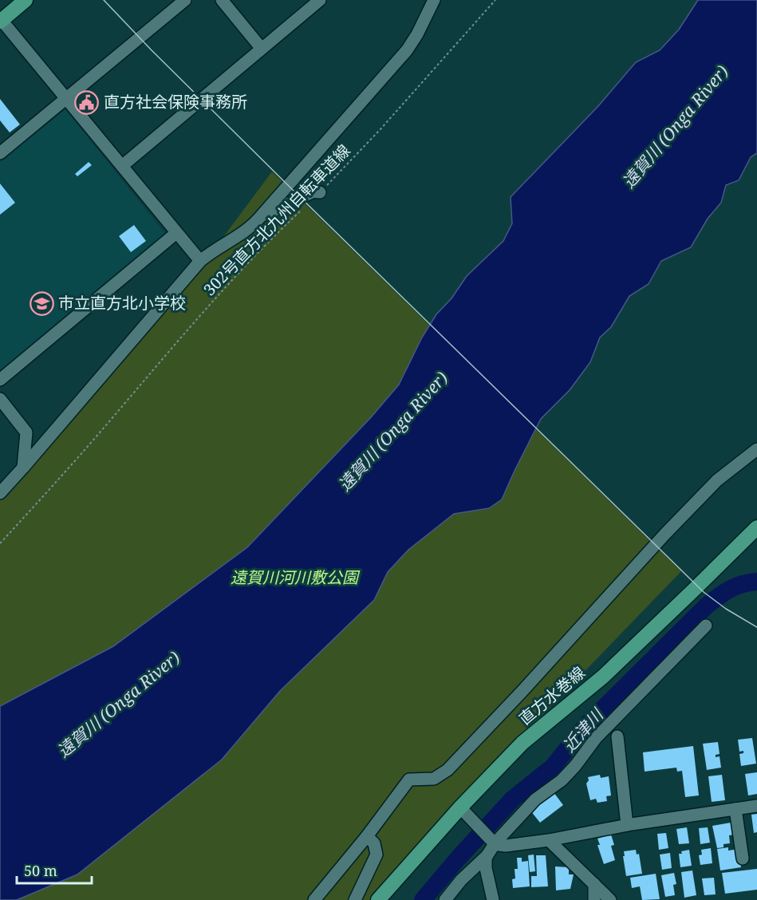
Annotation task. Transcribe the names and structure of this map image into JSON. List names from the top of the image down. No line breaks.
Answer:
{"streets":{"main road":["直方水巻線"],"path":["302号直方北九州自転車道線"]},"water":["遠賀川 (Onga River)","近津川"],"parks":["遠賀川河川敷公園"],"places":{"public building":["直方社会保険事務所"],"school or university":["市立直方北小学校"]},"scale_bar":"50 m"}
